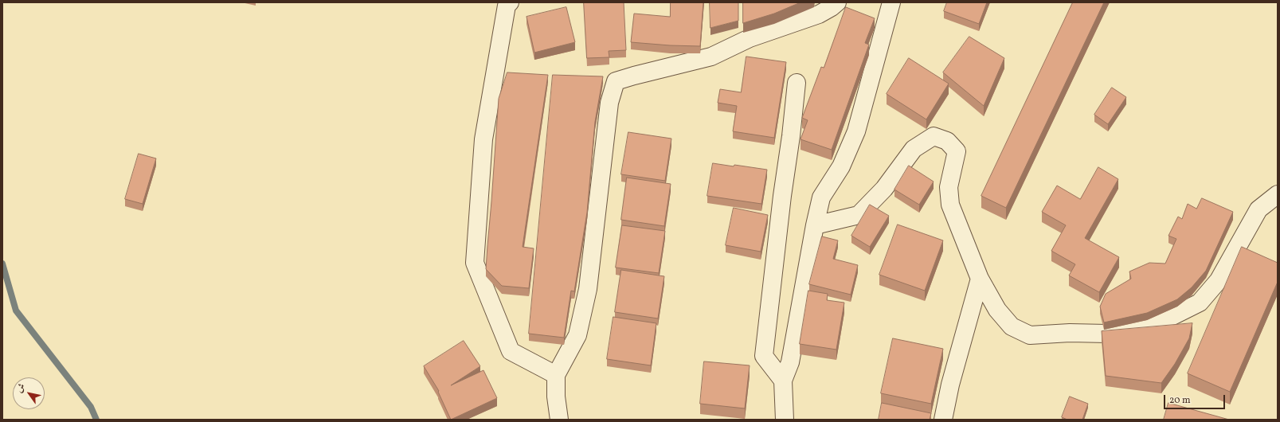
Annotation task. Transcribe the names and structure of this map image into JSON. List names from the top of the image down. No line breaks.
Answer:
{"scale_bar":"20 m","north":"top left"}
